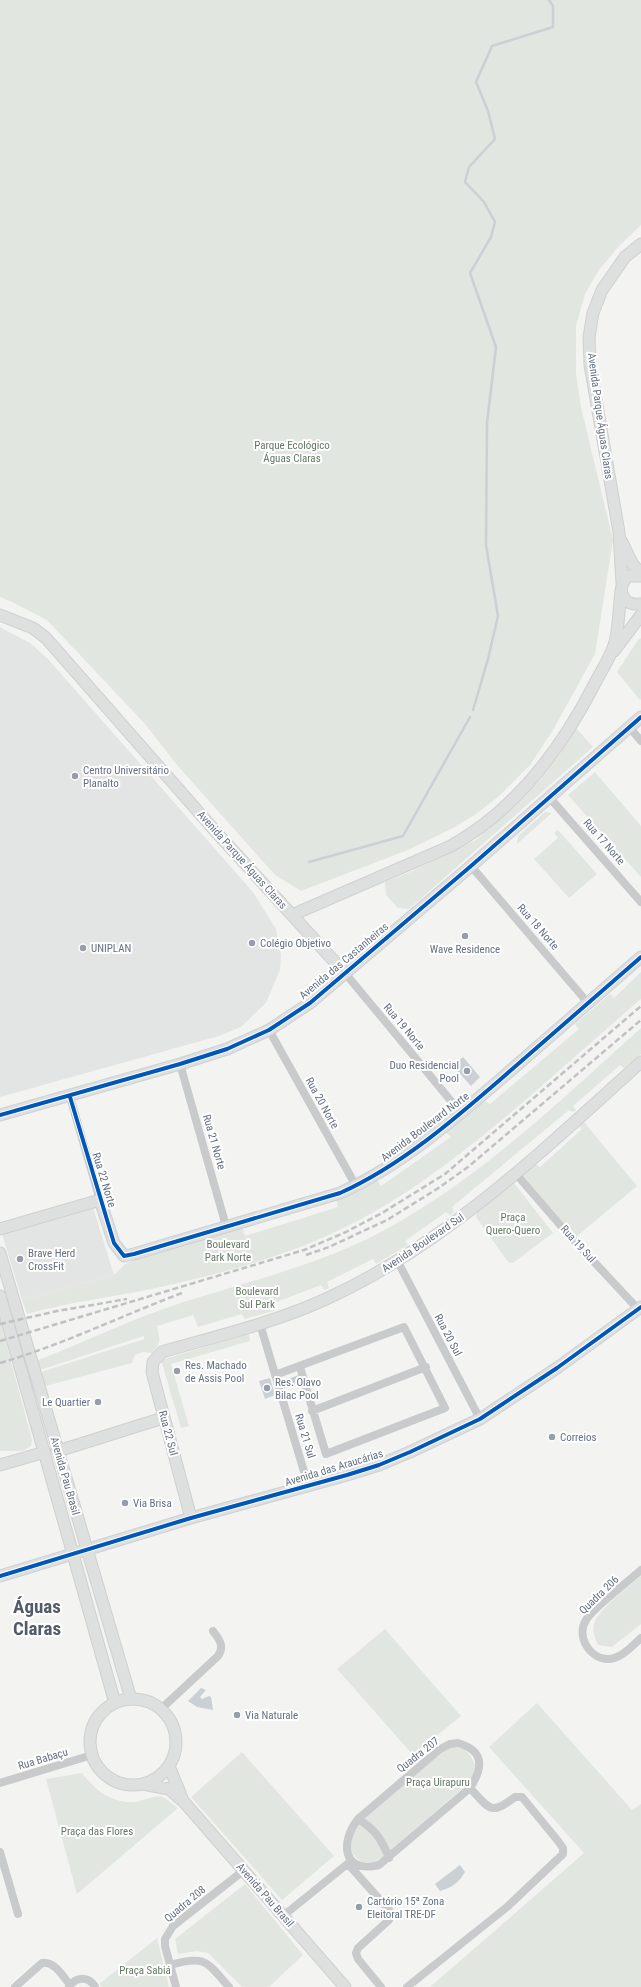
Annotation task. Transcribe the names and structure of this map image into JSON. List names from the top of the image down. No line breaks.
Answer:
{"streets":{"street":["Avenida Parque Águas Claras","Rua 17 Norte","Rua 18 Norte","Avenida das Castanheiras","Rua 19 Norte","Rua 20 Norte","Avenida Boulevard Norte","Rua 21 Norte","Rua 22 Norte","Avenida Boulevard Sul","Rua 19 Sul","Rua 20 Sul","Rua 22 Sul","Rua 21 Sul","Avenida das Araucárias","Avenida Pau Brasil","Quadra 206","Quadra 207","Rua Babaçu","Quadra 208"]},"crossings":[["Rua 17 Norte","Avenida das Castanheiras"],["Rua 18 Norte","Avenida das Castanheiras"],["Rua 18 Norte","Avenida Boulevard Norte"],["Avenida das Castanheiras","Rua 19 Norte"],["Avenida das Castanheiras","Rua 20 Norte"],["Avenida das Castanheiras","Rua 21 Norte"],["Avenida das Castanheiras","Rua 22 Norte"],["Rua 19 Norte","Avenida Boulevard Norte"],["Rua 20 Norte","Avenida Boulevard Norte"],["Avenida Boulevard Norte","Rua 21 Norte"],["Avenida Boulevard Norte","Rua 22 Norte"],["Avenida Boulevard Sul","Rua 19 Sul"],["Avenida Boulevard Sul","Rua 20 Sul"],["Avenida Boulevard Sul","Rua 22 Sul"],["Avenida Boulevard Sul","Rua 21 Sul"],["Rua 19 Sul","Avenida das Araucárias"],["Rua 20 Sul","Avenida das Araucárias"],["Rua 22 Sul","Avenida das Araucárias"],["Rua 21 Sul","Avenida das Araucárias"],["Avenida das Araucárias","Avenida Pau Brasil"],["Avenida Pau Brasil","Rua Babaçu"],["Avenida Pau Brasil","Quadra 208"]],"districts":["Águas Claras"],"parks":["Parque Ecológico Águas Claras","Praça Quero-Quero","Boulevard Park Norte","Boulevard Sul Park","Praça Uirapuru","Praça das Flores","Praça Sabiá"],"places":["Centro Universitário Planalto","Wave Residence","Colégio Objetivo","UNIPLAN","Duo Residencial Pool","Brave Herd CrossFit","Res. Machado de Assis Pool","Res. Olavo Bilac Pool","Le Quartier","Correios","Via Brisa","Via Naturale","Cartório 15ª Zona Eleitoral TRE-DF"]}
